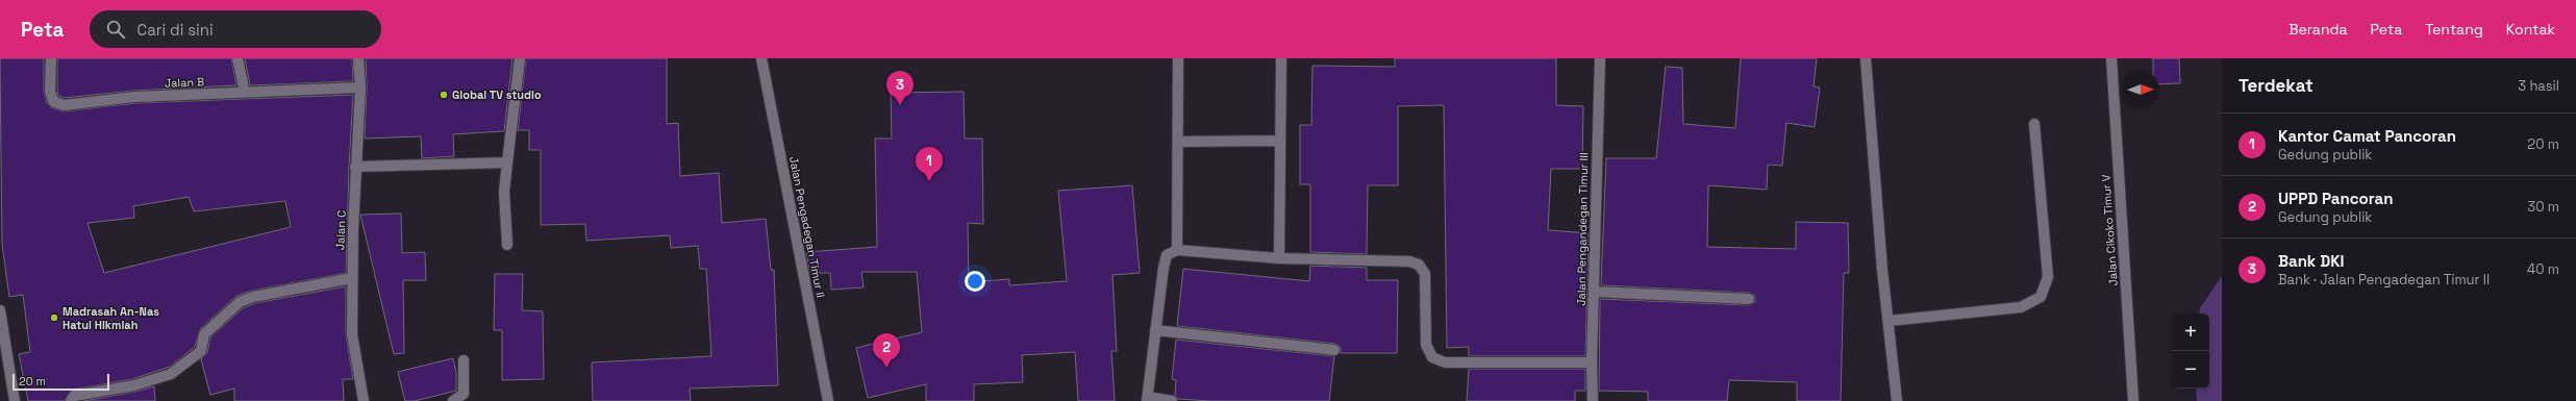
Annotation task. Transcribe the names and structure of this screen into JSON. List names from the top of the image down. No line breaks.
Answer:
{"streets":{"street":["Jalan B","Jalan Pengadegan Timur II","Jalan Pengandegan Timur III","Jalan C","Jalan Cikoko Timur V"]},"crossings":[["Jalan B","Jalan C"]],"places":["Global TV studio","Madrasah An-Nas Hatul Hikmiah"],"scale_bar":"20 m","north":"right","page":{"header":"Peta","search":"Cari di sini","nav":["Beranda","Peta","Tentang","Kontak"],"heading":["Terdekat","3 hasil"],"pins":["3","1","2"],"list":[{"mark":"1","name":"Kantor Camat Pancoran","note":"Gedung publik","value":"20 m"},{"mark":"2","name":"UPPD Pancoran","note":"Gedung publik","value":"30 m"},{"mark":"3","name":"Bank DKI","note":"Bank · Jalan Pengadegan Timur II","value":"40 m"}],"map_buttons":["+","−"],"scale":"20 m"}}
